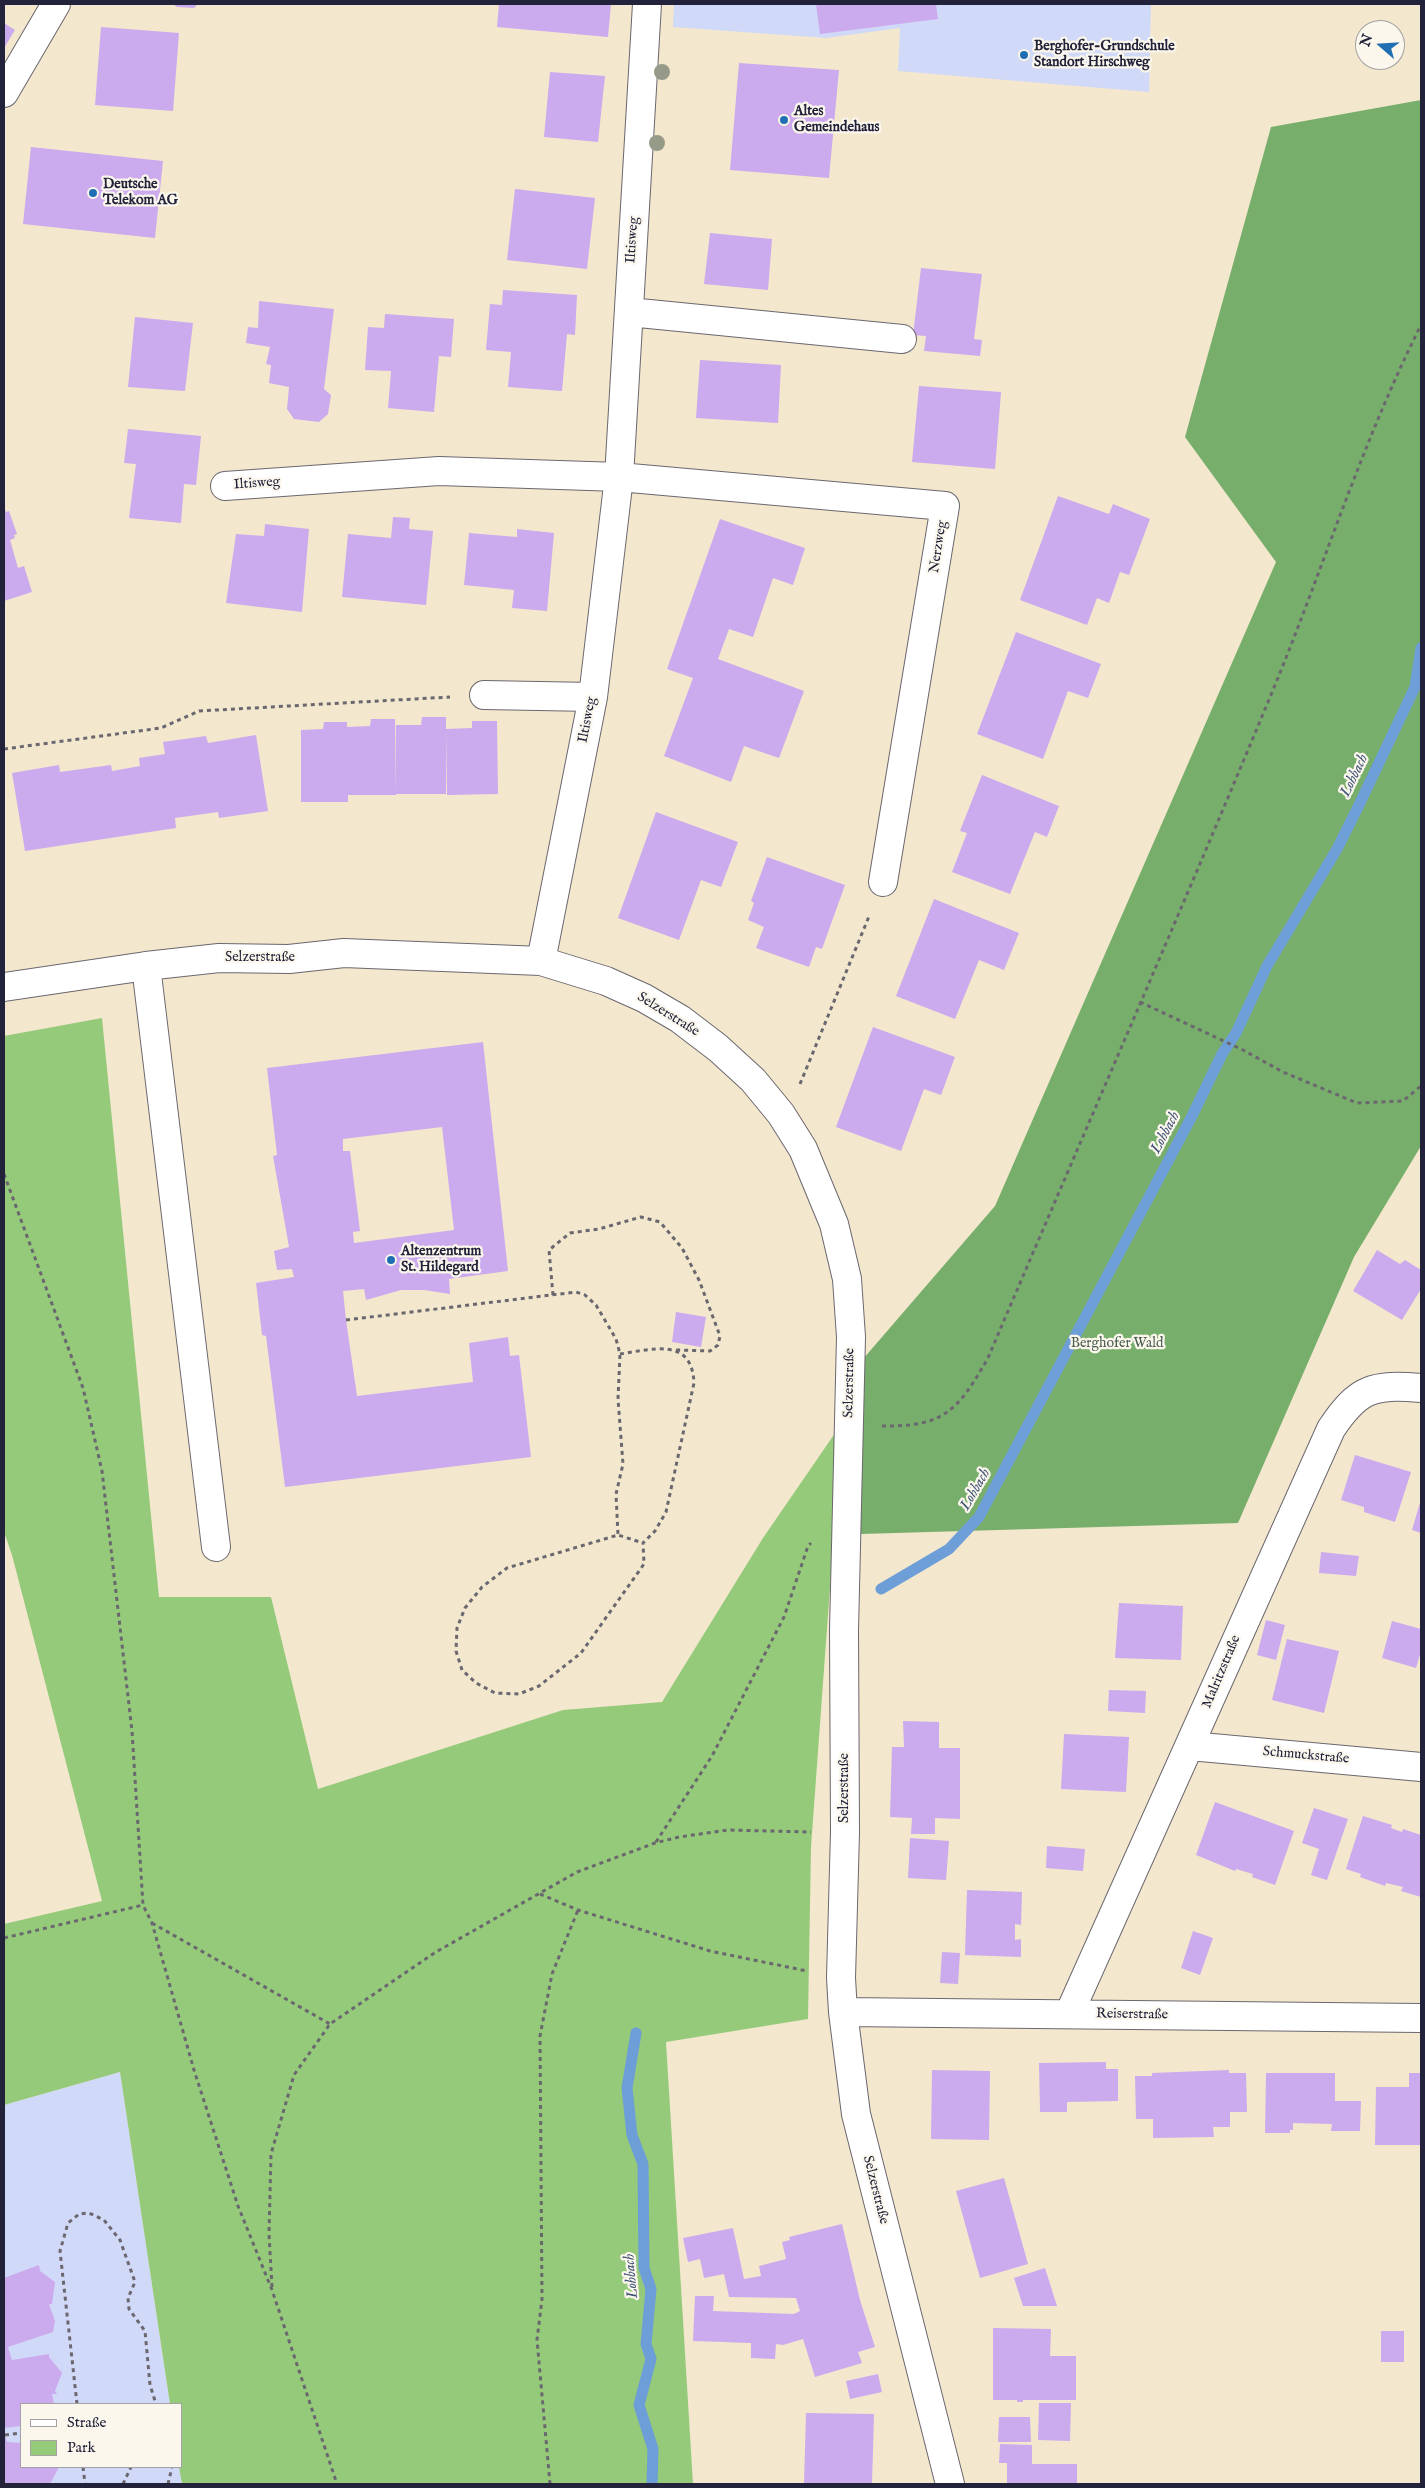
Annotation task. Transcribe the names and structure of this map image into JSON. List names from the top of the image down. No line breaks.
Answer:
{"streets":{"street":["Iltisweg","Nerzweg","Selzerstraße","Malritzstraße","Schmuckstraße","Reiserstraße"]},"crossings":[["Iltisweg","Nerzweg"],["Iltisweg","Selzerstraße"],["Selzerstraße","Reiserstraße"],["Malritzstraße","Schmuckstraße"],["Malritzstraße","Reiserstraße"]],"water":["Lohbach"],"parks":["Berghofer Wald"],"places":["Berghofer-Grundschule Standort Hirschweg","Altes Gemeindehaus","Deutsche Telekom AG","Altenzentrum St. Hildegard"],"legend":["Straße","Park"],"north":"left"}
